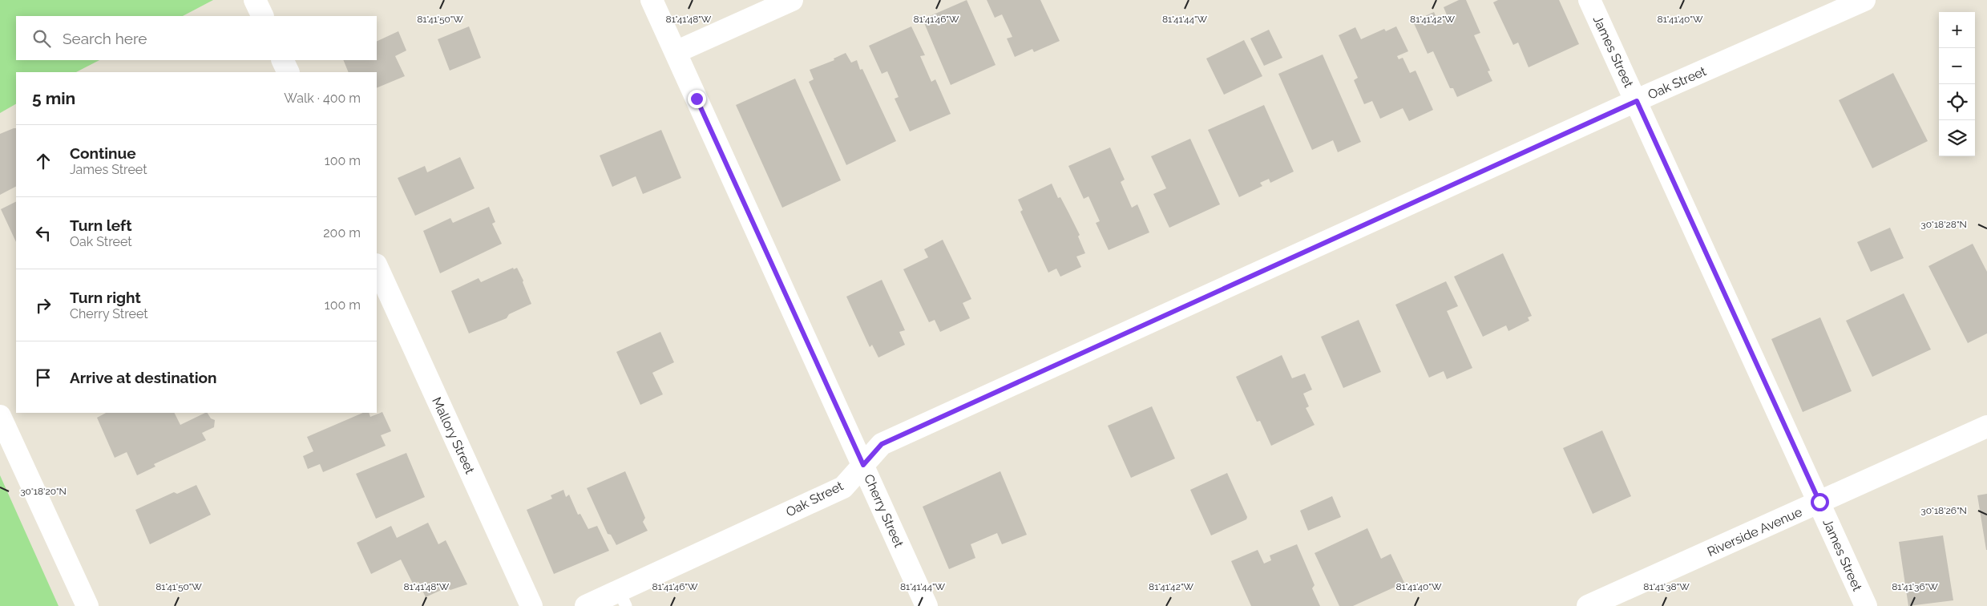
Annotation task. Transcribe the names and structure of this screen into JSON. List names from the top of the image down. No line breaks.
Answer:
{"streets":{"street":["James Street","Oak Street","Mallory Street","Cherry Street","Riverside Avenue"]},"crossings":[["James Street","Oak Street"],["James Street","Riverside Avenue"],["Oak Street","Cherry Street"]],"page":{"map_buttons":["+","−"],"search":"Search here","heading":["5 min","Walk · 400 m"],"list":[["Continue","James Street","100 m"],["Turn left","Oak Street","200 m"],["Turn right","Cherry Street","100 m"],"Arrive at destination"]},"coordinates":["81°41'50\"W","81°41'48\"W","81°41'46\"W","81°41'44\"W","81°41'42\"W","81°41'40\"W","30°18'28\"N","30°18'20\"N","30°18'26\"N","81°41'38\"W","81°41'36\"W"]}
